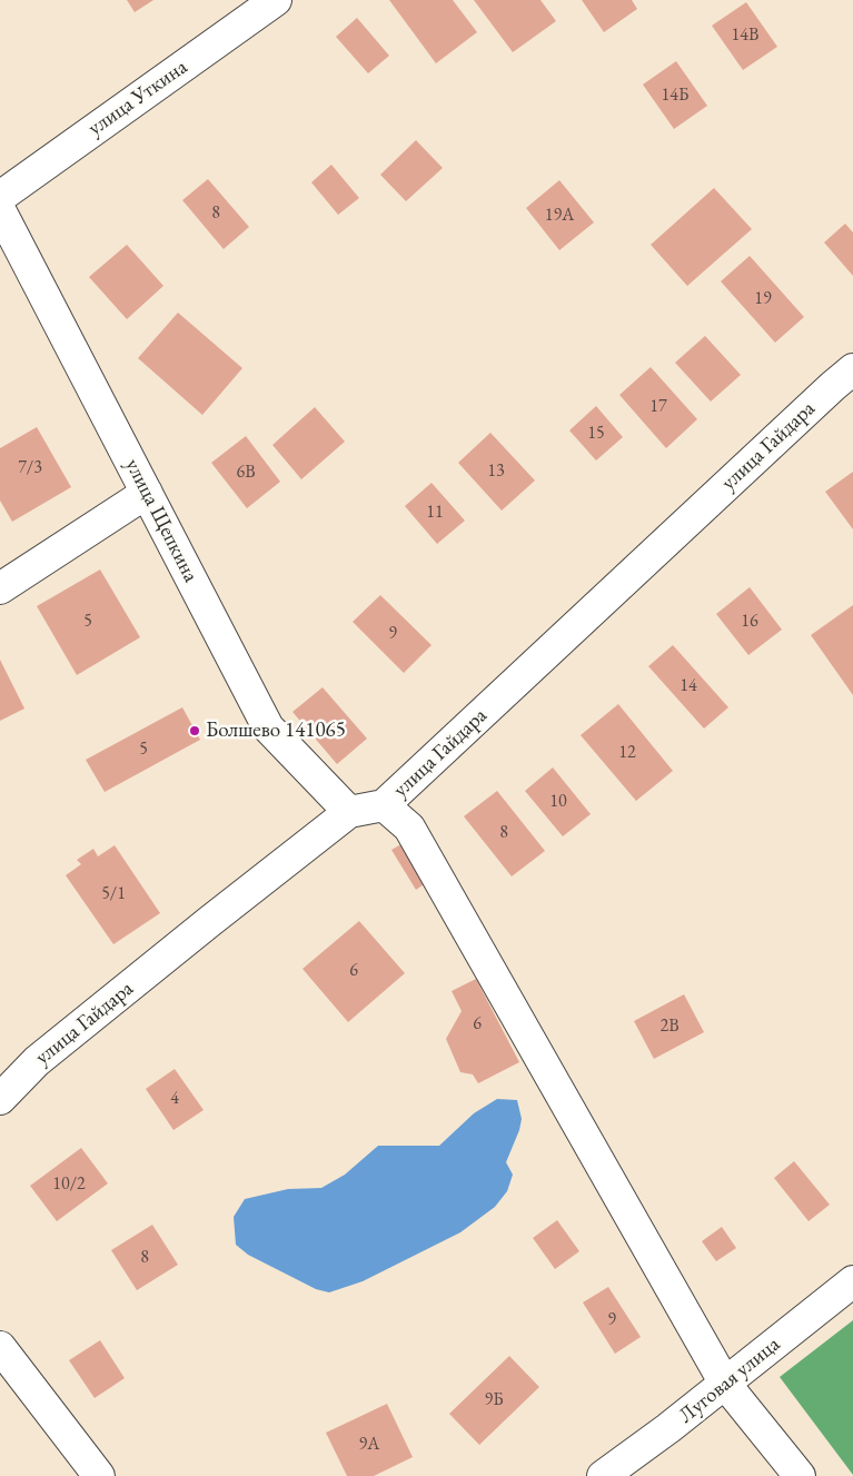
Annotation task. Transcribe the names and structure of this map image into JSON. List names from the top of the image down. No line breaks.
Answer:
{"streets":{"street":["улица Уткина","улица Гайдара","улица Щепкина","Луговая улица"]},"crossings":[["улица Гайдара","улица Щепкина"]],"places":["Болшево 141065"],"house_numbers":["14В","14Б","8","19А","19","17","15","7/3","13","6В","11","5","16","9","14","5","12","10","8","5/1","6","6","2В","4","10/2","8","9","9Б","9А"]}
